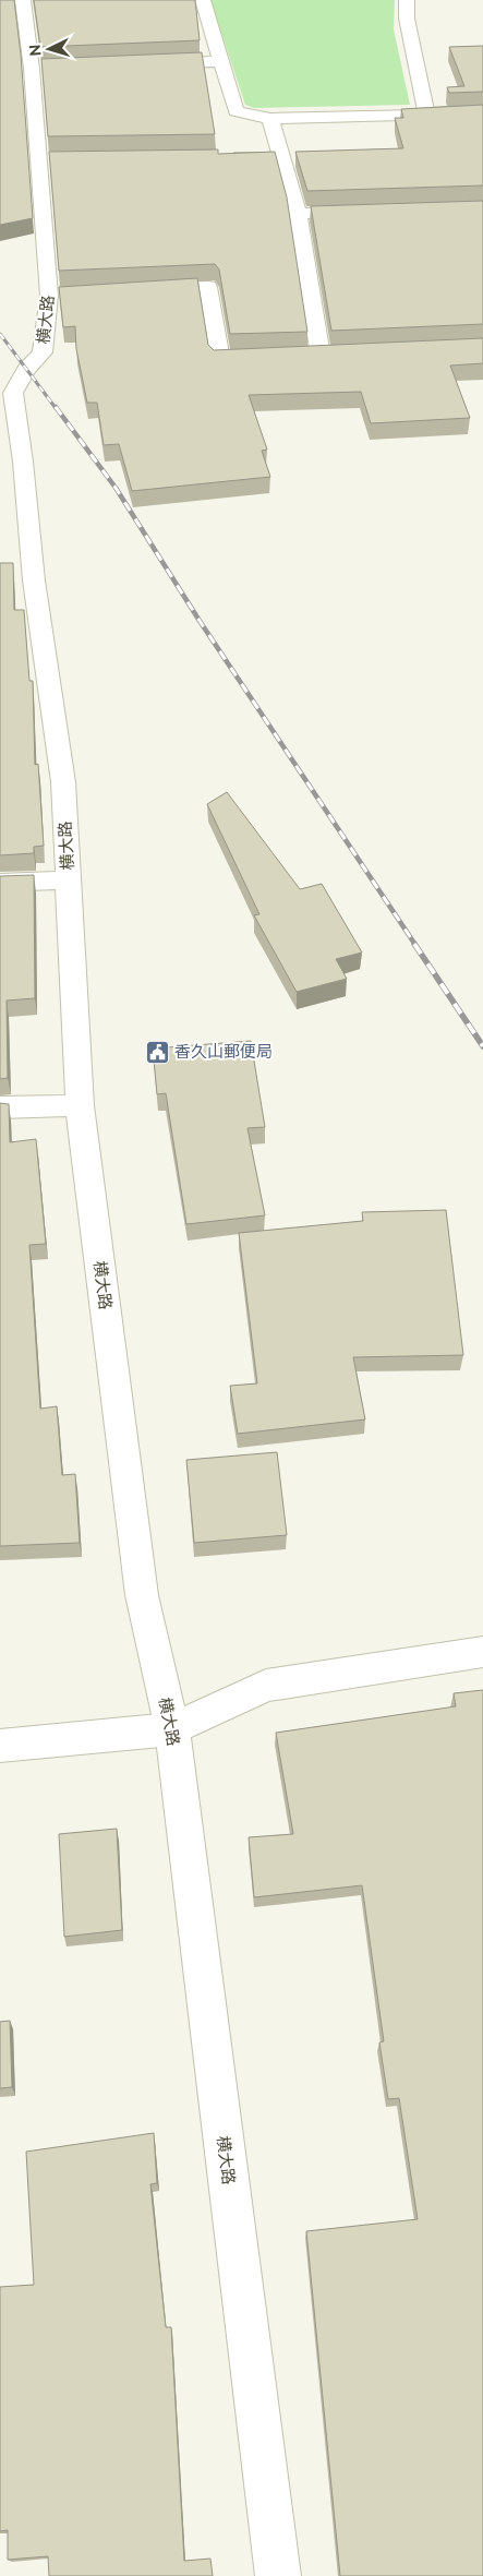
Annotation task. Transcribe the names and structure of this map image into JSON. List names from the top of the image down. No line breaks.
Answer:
{"streets":{"street":["横大路"]},"places":{"public building":["香久山郵便局"]},"north":"left"}
